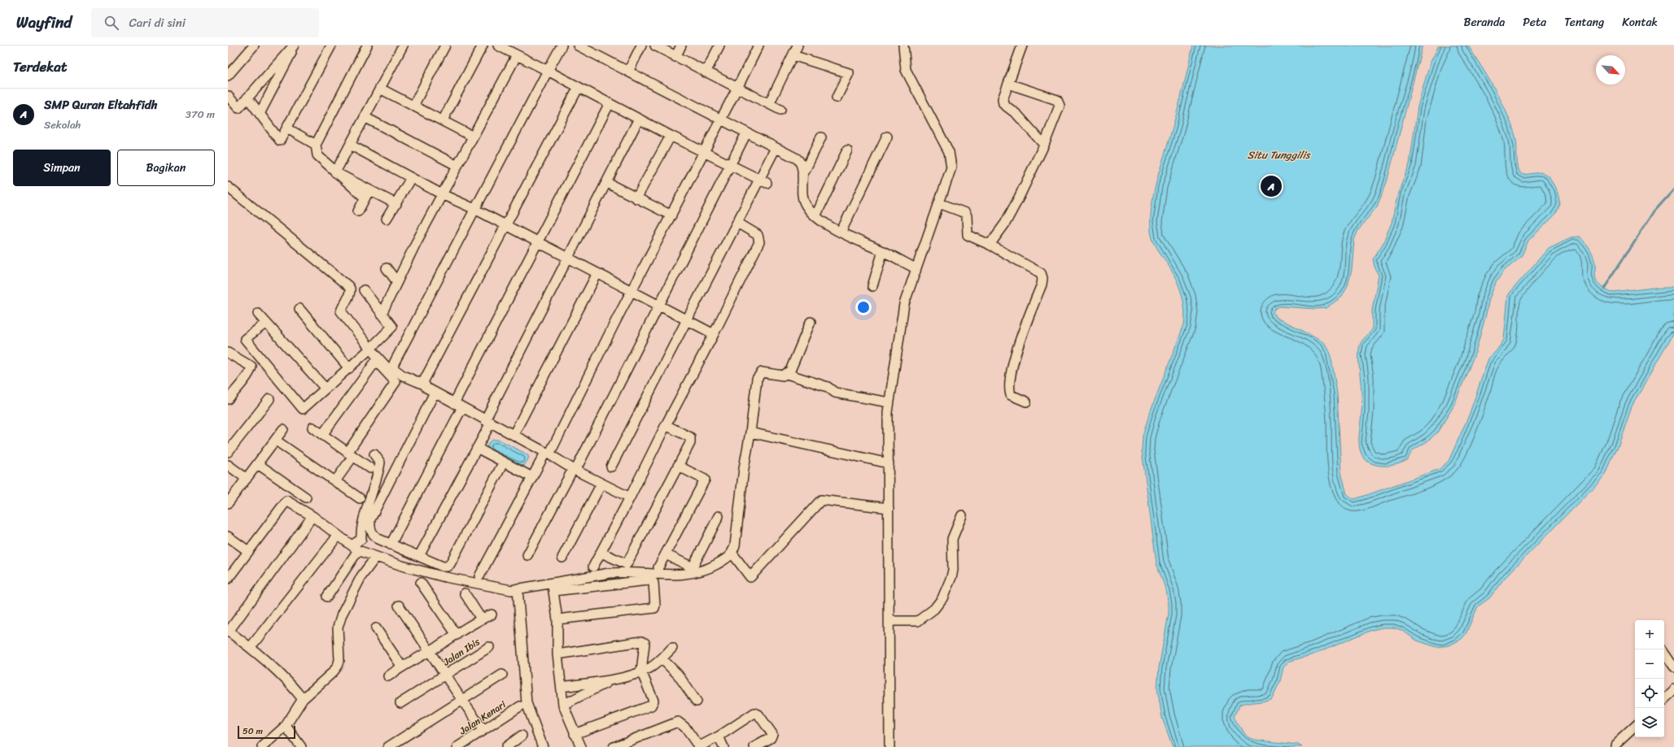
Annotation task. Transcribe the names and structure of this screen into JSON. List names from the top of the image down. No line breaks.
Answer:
{"streets":{"street":["Jalan Ibis","Jalan Kenari"]},"water":["Situ Tunggilis"],"scale_bar":"50 m","north":"bottom right","page":{"header":"Wayfind","search":"Cari di sini","nav":["Beranda","Peta","Tentang","Kontak"],"heading":"Terdekat","list":[{"mark":"A","name":"SMP Quran Eltahfidh","note":"Sekolah","value":"370 m"}],"buttons":["Simpan","Bagikan"],"pins":"A","map_buttons":["+","−"],"scale":"50 m"}}
